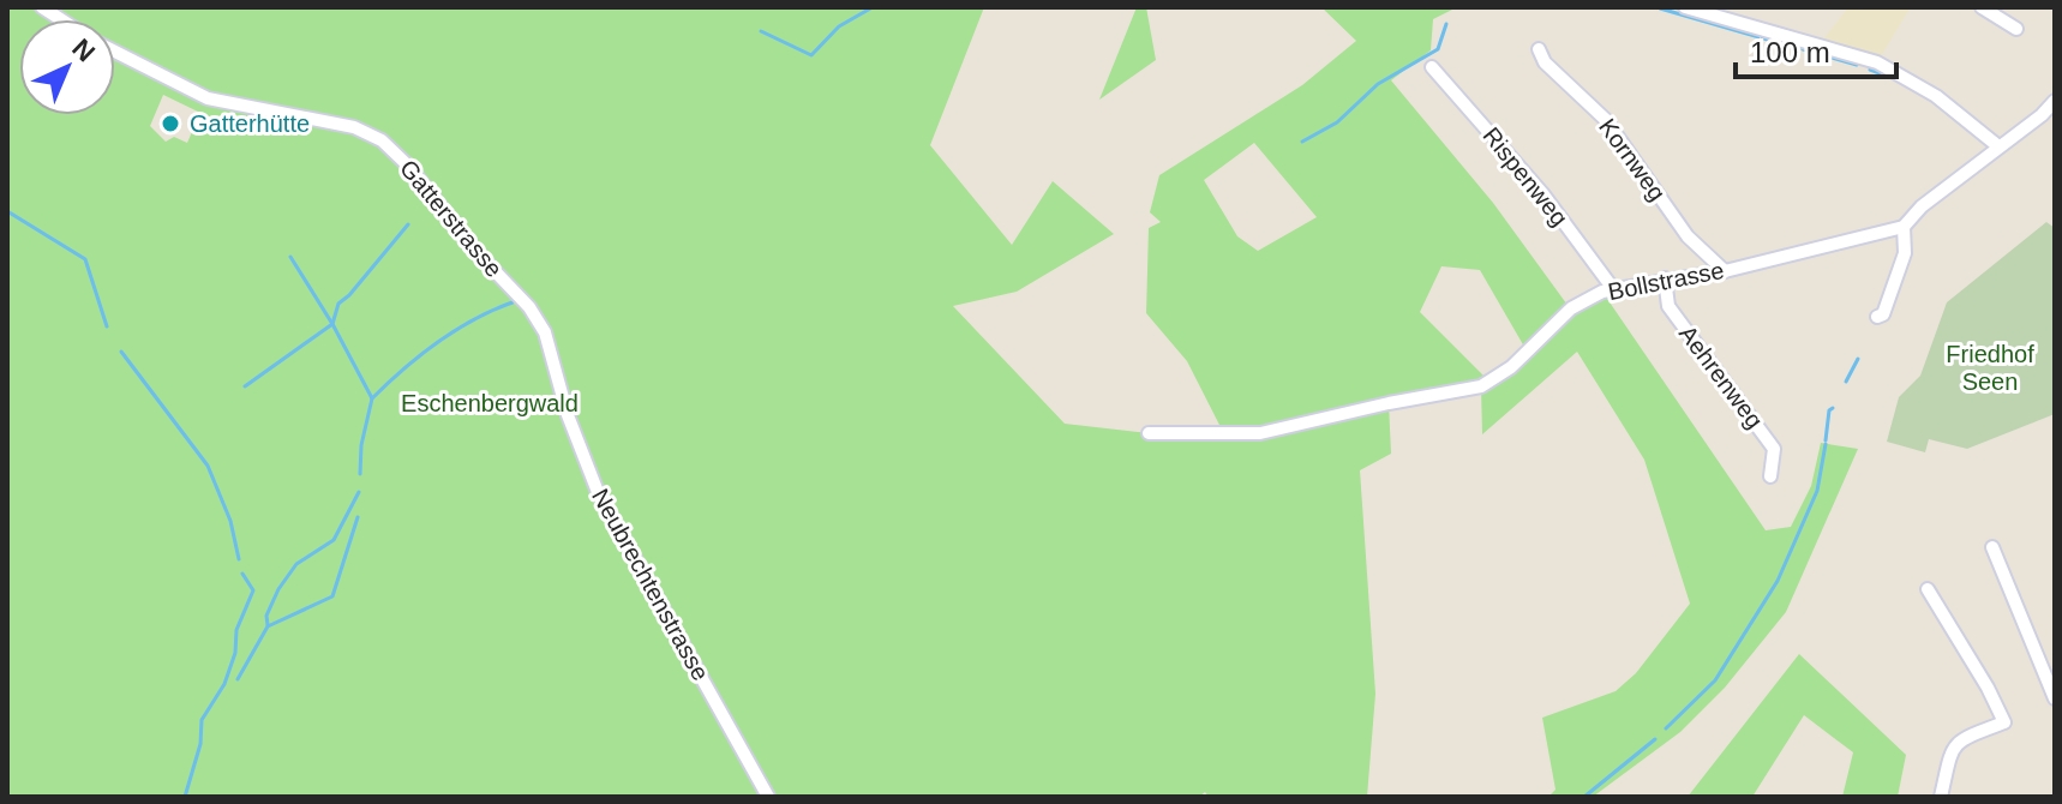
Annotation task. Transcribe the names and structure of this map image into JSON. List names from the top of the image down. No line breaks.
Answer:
{"streets":{"street":["Kornweg","Rispenweg","Gatterstrasse","Bollstrasse","Aehrenweg","Neubrechtenstrasse"]},"crossings":[["Kornweg","Bollstrasse"],["Rispenweg","Bollstrasse"],["Gatterstrasse","Neubrechtenstrasse"],["Bollstrasse","Aehrenweg"]],"parks":["Friedhof Seen","Eschenbergwald"],"places":["Gatterhütte"],"scale_bar":"100 m","north":"top right"}
